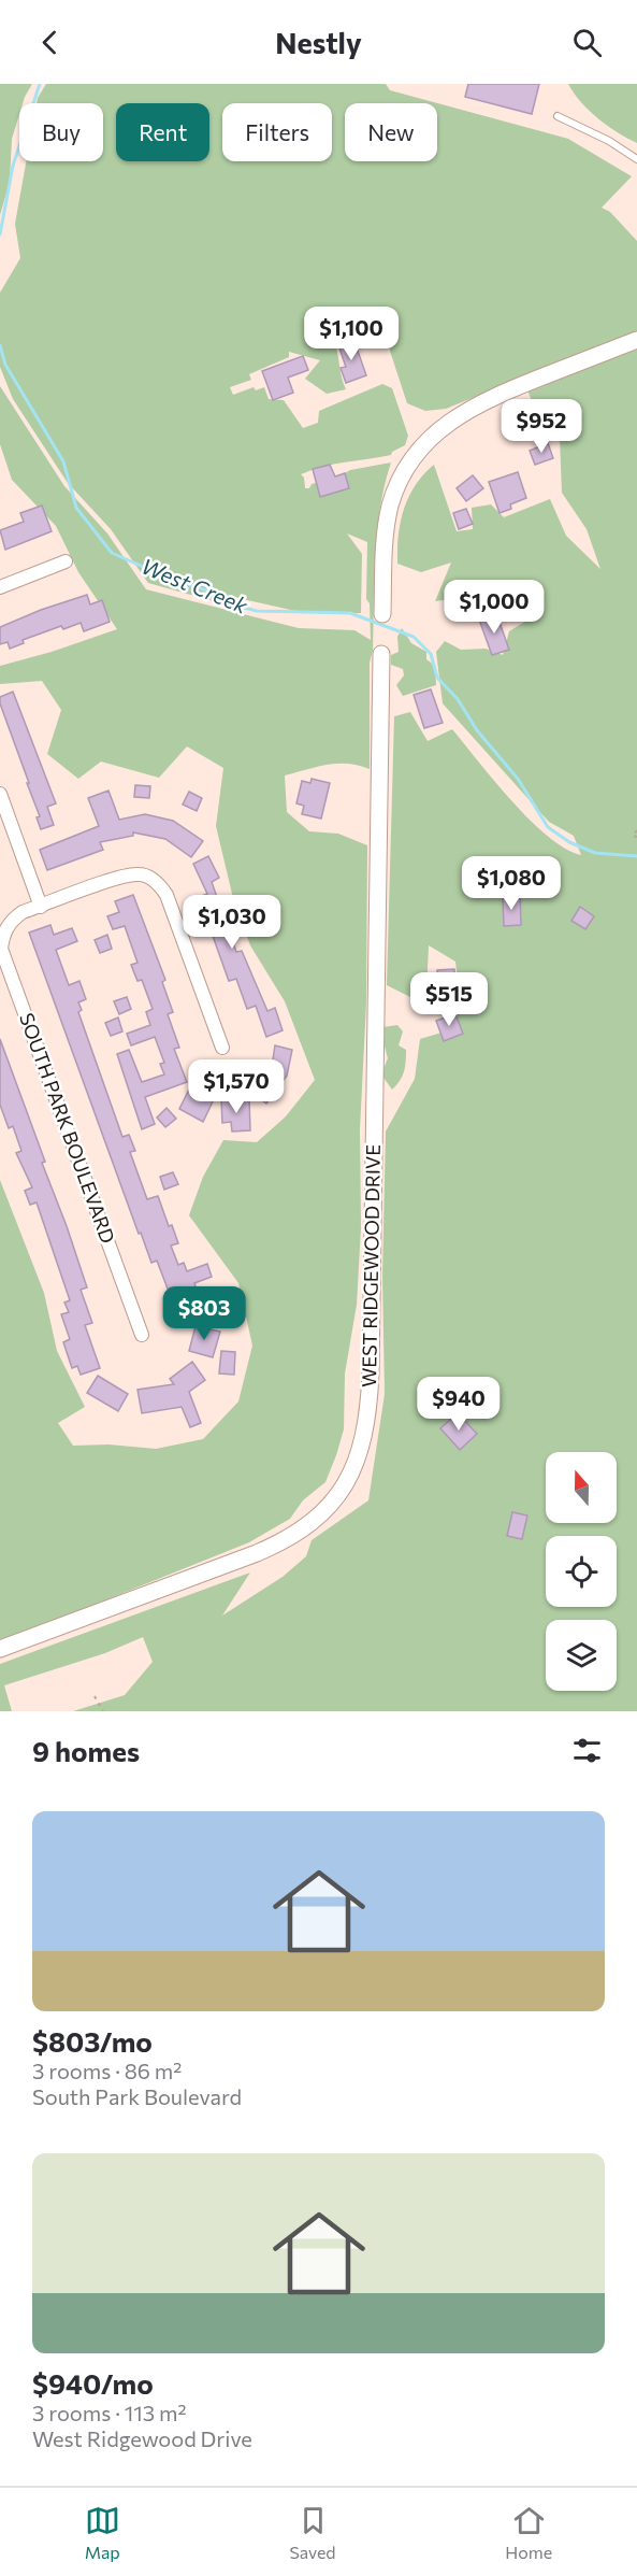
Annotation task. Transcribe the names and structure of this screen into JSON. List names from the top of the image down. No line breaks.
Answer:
{"streets":{"street":["SOUTH PARK BOULEVARD","WEST RIDGEWOOD DRIVE"]},"water":["West Creek"],"north":"top","page":{"header":"Nestly","chip":["Buy","Rent","Filters","New"],"price":["$1,100","$952","$1,000","$1,080","$1,030","$515","$1,570","$803","$940"],"heading":"9 homes","list":[{"name":"$803/mo","note":"3 rooms · 86 m² · South Park Boulevard"},{"name":"$940/mo","note":"3 rooms · 113 m² · West Ridgewood Drive"}],"tabs":["Map","Saved","Home"]}}
